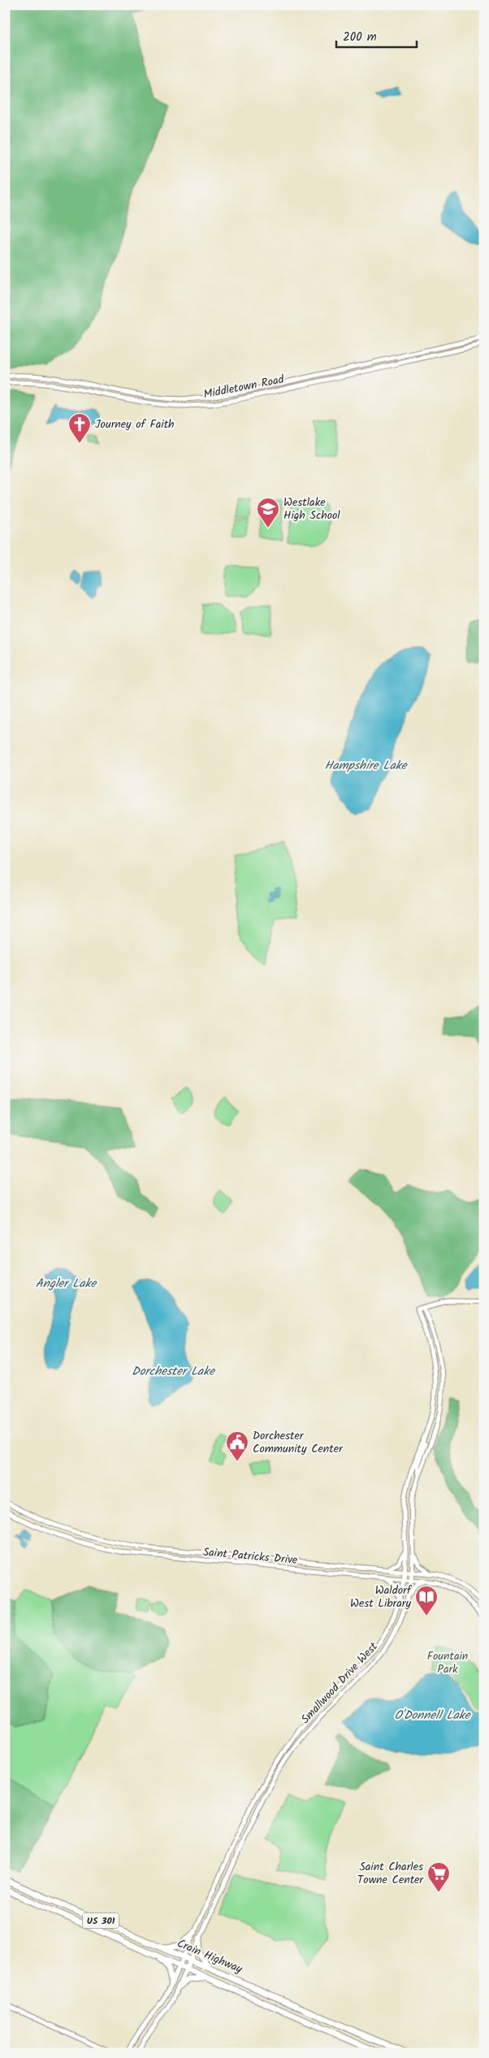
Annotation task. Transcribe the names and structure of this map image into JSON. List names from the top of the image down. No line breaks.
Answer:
{"streets":{"highway":["US 301","Crain Highway"],"main road":["Middletown Road","Saint Patricks Drive","Smallwood Drive West"]},"crossings":[["Saint Patricks Drive","Smallwood Drive West"],["Smallwood Drive West","Crain Highway"]],"water":["Hampshire Lake","Angler Lake","Dorchester Lake","O'Donnell Lake"],"parks":["Fountain Park"],"places":{"church":["Journey of Faith"],"school or university":["Westlake High School"],"public building":["Dorchester Community Center"],"library":["Waldorf West Library"],"supermarket":["Saint Charles Towne Center"]},"scale_bar":"200 m"}
